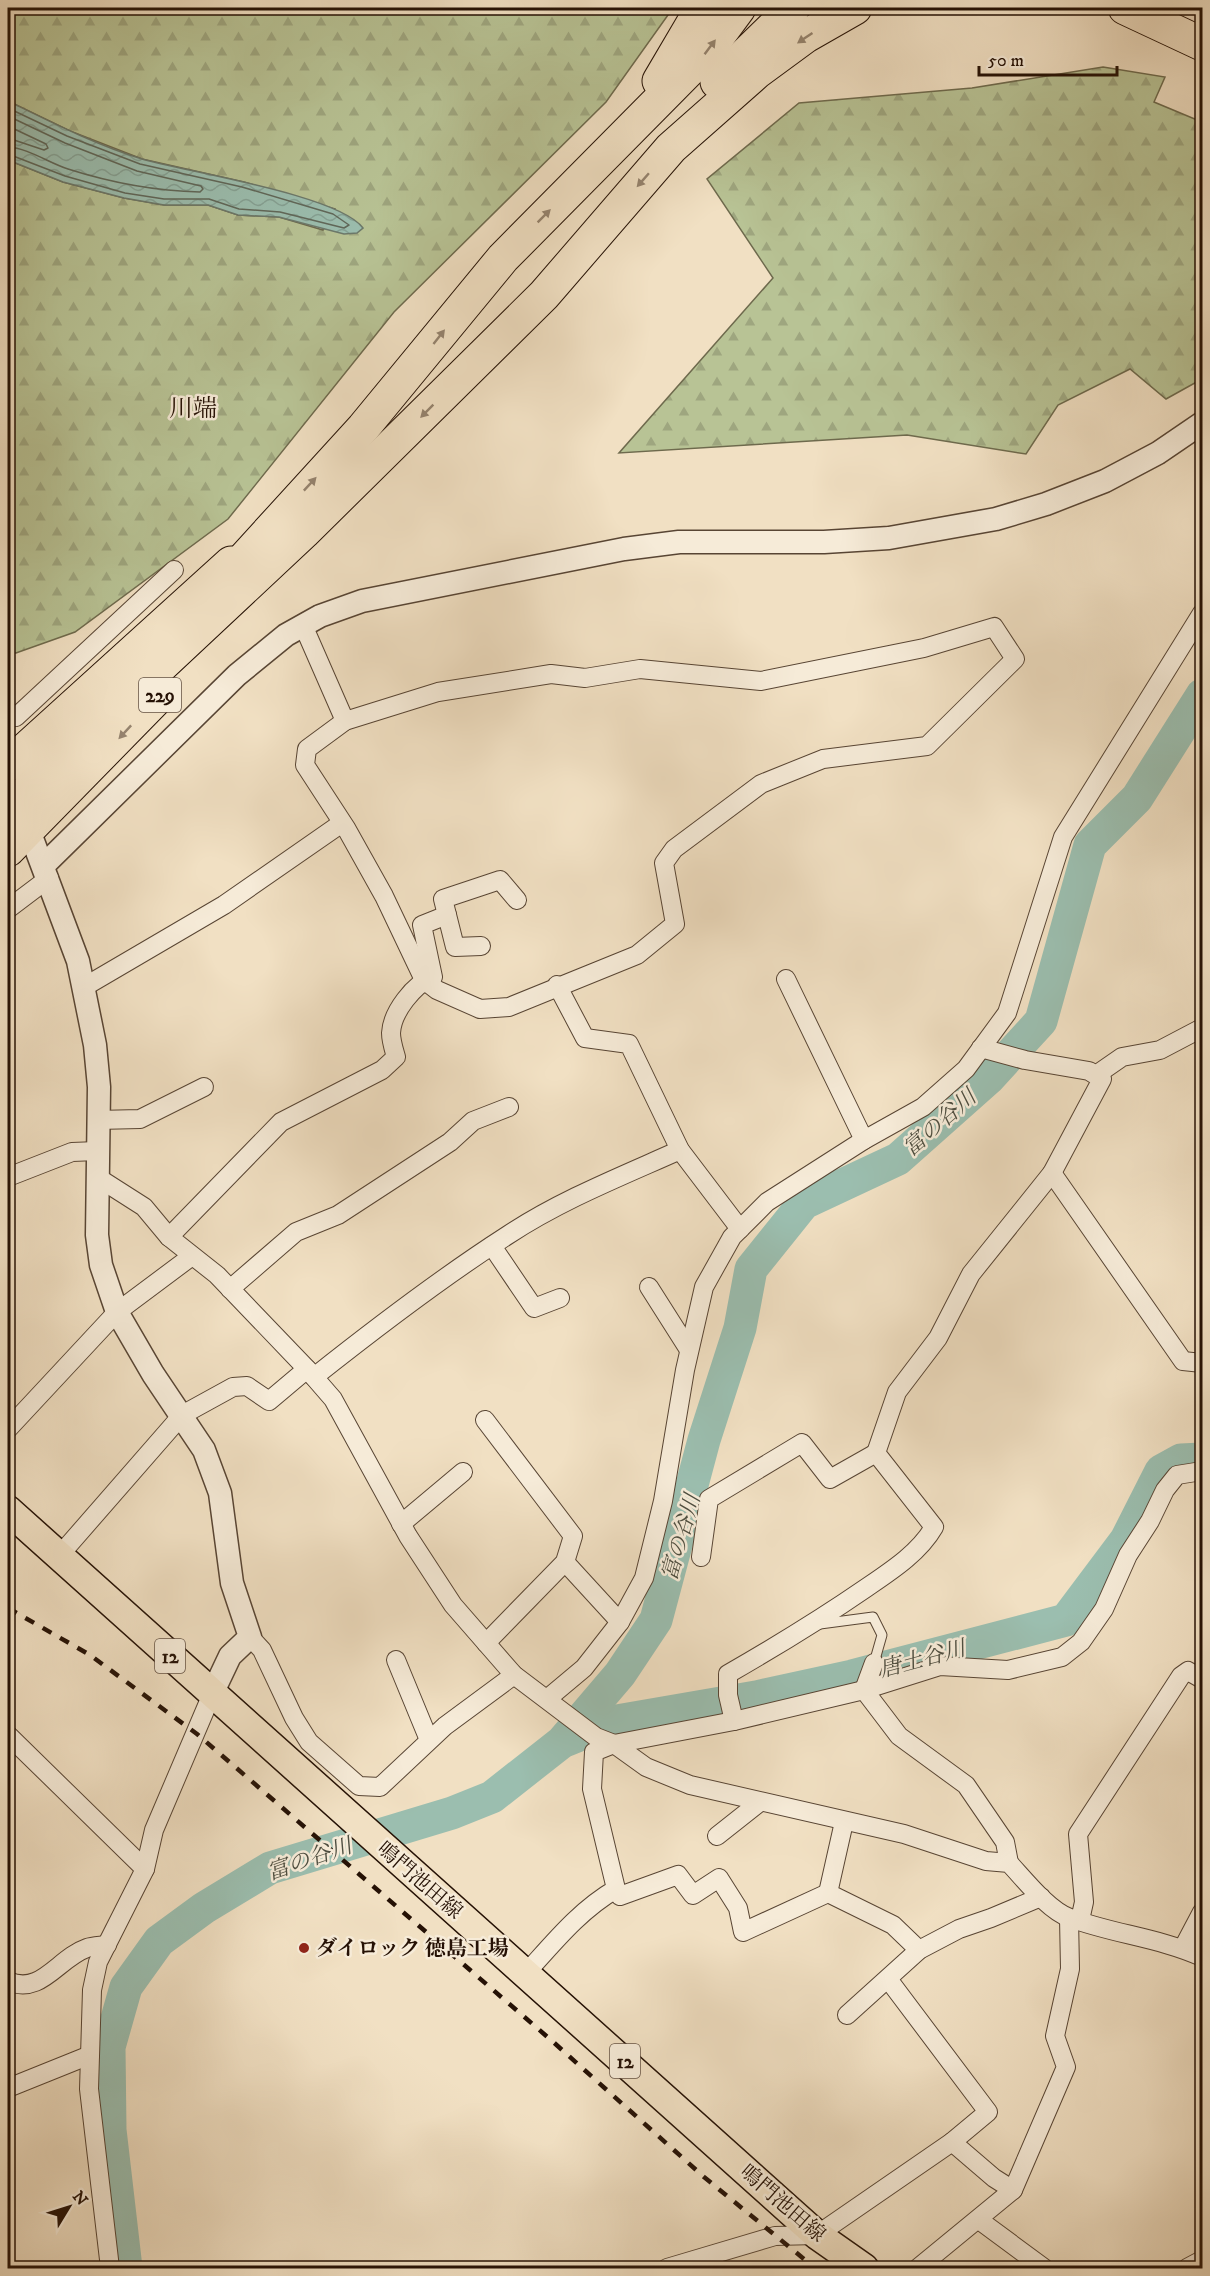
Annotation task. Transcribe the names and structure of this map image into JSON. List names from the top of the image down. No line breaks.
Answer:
{"streets":{"highway":["229"],"main road":["12","鳴門池田線"]},"districts":["川端"],"water":["富の谷川","唐土谷川"],"places":["ダイロック 徳島工場"],"scale_bar":"50 m","north":"top right"}
